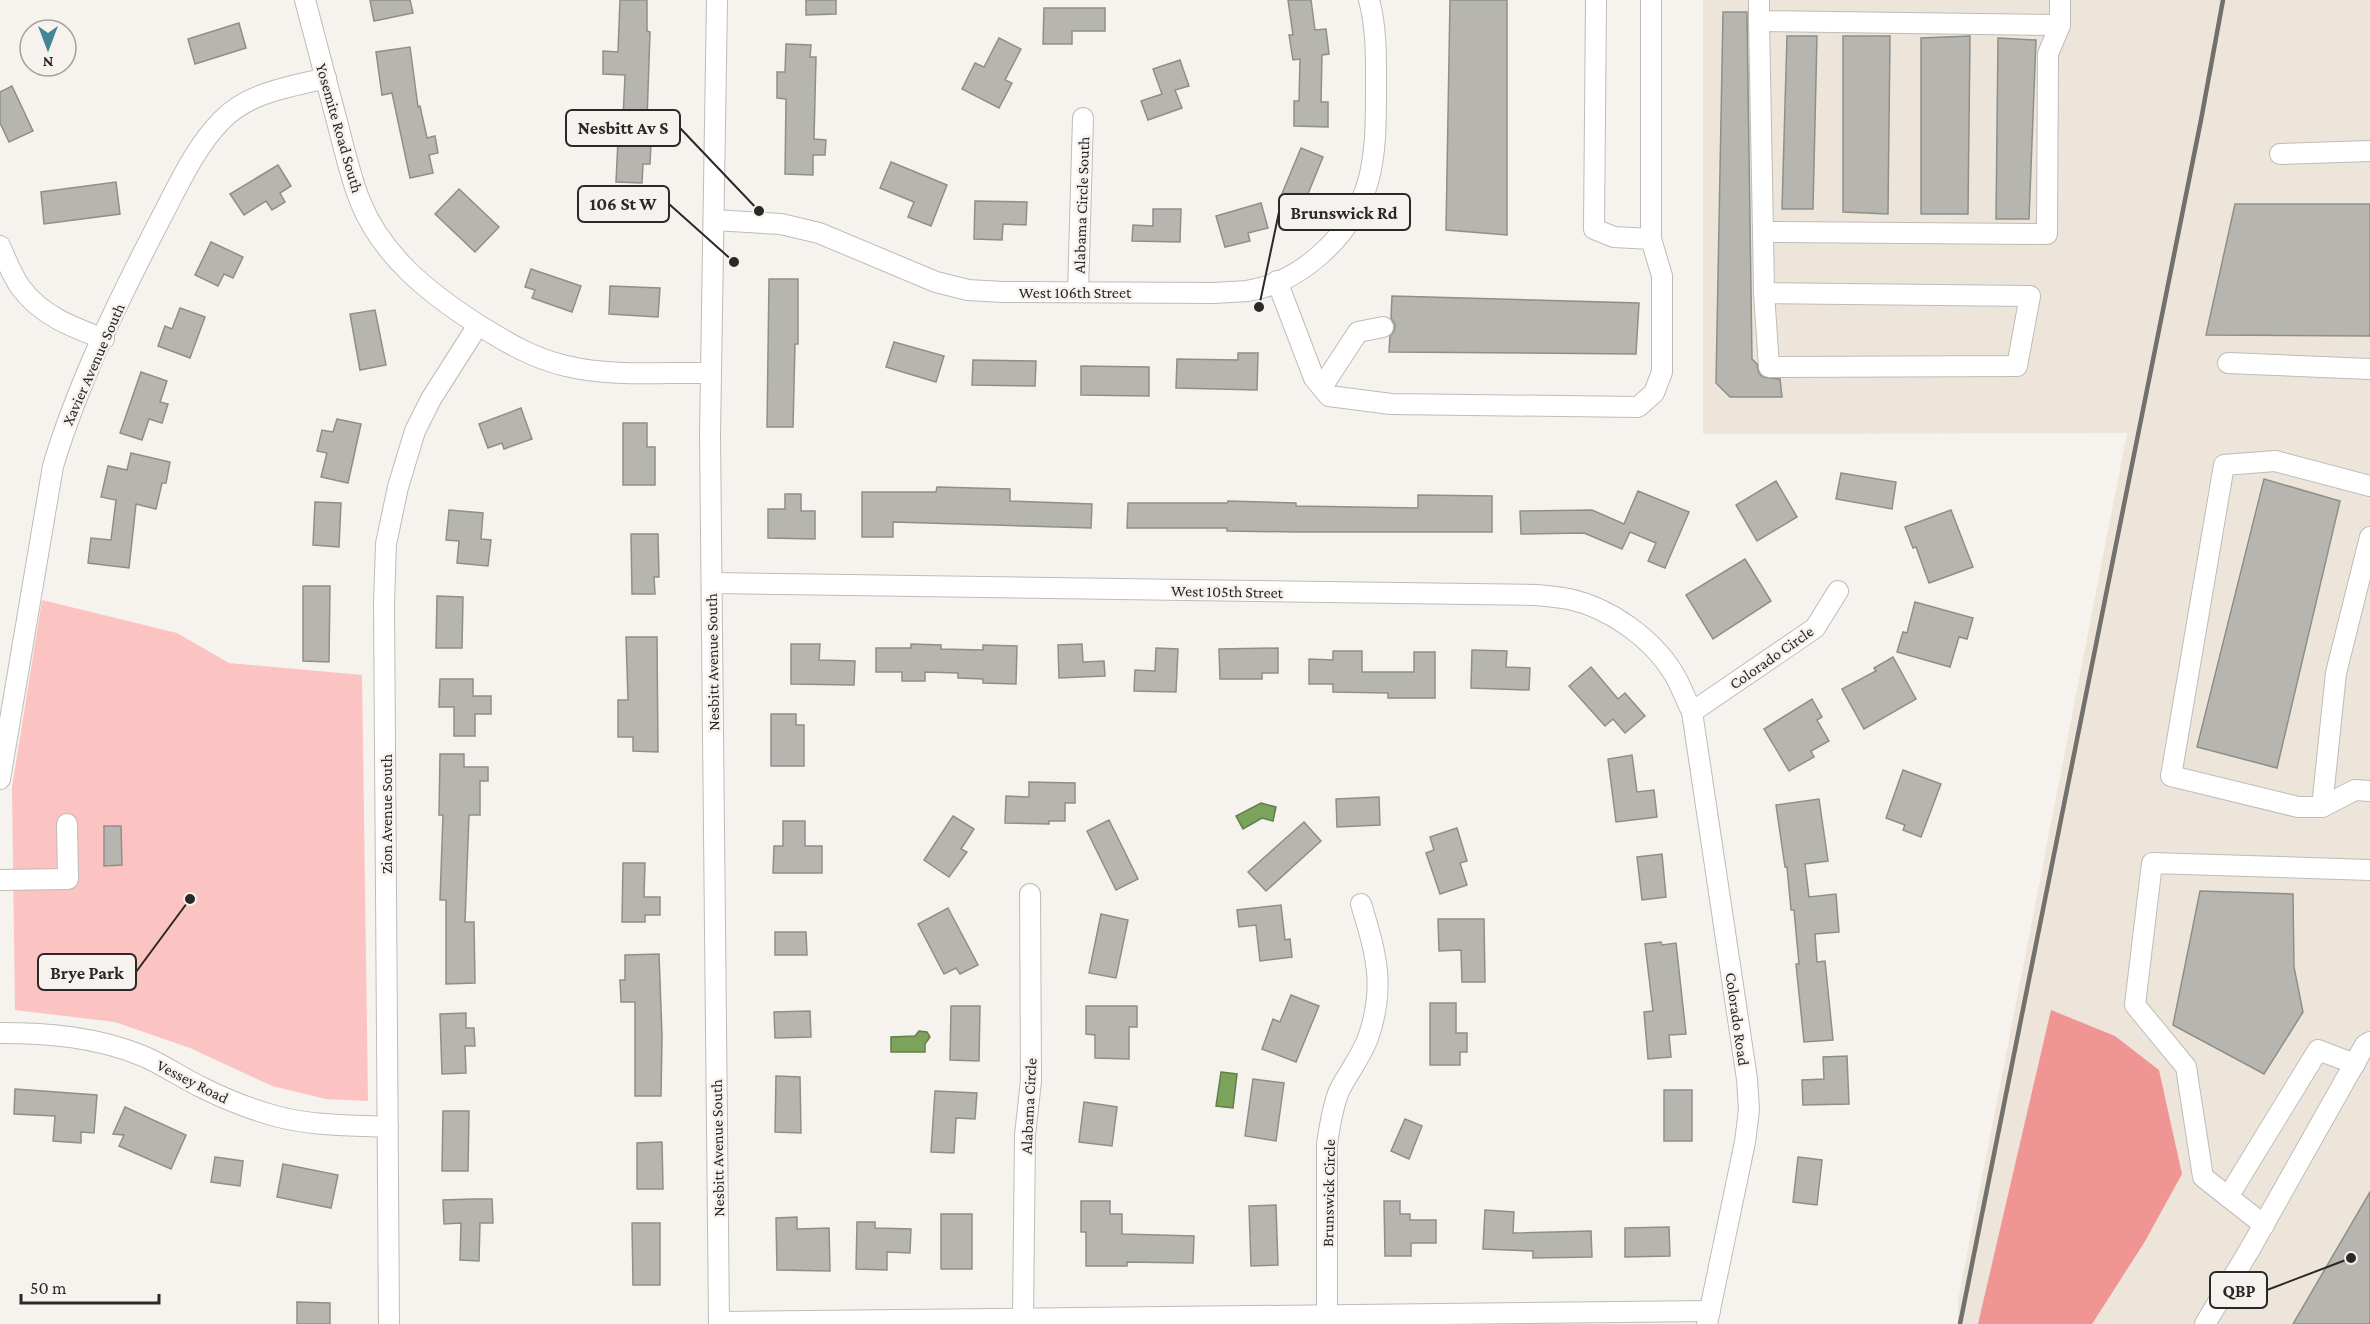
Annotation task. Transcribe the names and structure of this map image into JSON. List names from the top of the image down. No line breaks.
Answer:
{"streets":{"street":["Yosemite Road South","Alabama Circle South","West 106th Street","Xavier Avenue South","West 105th Street","Colorado Circle","Nesbitt Avenue South","Zion Avenue South","Colorado Road","Vessey Road","Alabama Circle","Brunswick Circle"]},"crossings":[["Yosemite Road South","Xavier Avenue South"],["Yosemite Road South","Nesbitt Avenue South"],["Yosemite Road South","Zion Avenue South"],["Alabama Circle South","West 106th Street"],["West 106th Street","Nesbitt Avenue South"],["West 105th Street","Colorado Circle"],["West 105th Street","Nesbitt Avenue South"],["West 105th Street","Colorado Road"],["Colorado Circle","Colorado Road"],["Zion Avenue South","Vessey Road"]],"places":["Nesbitt Av S","106 St W","Brunswick Rd","Brye Park","QBP"],"scale_bar":"50 m","north":"bottom"}
